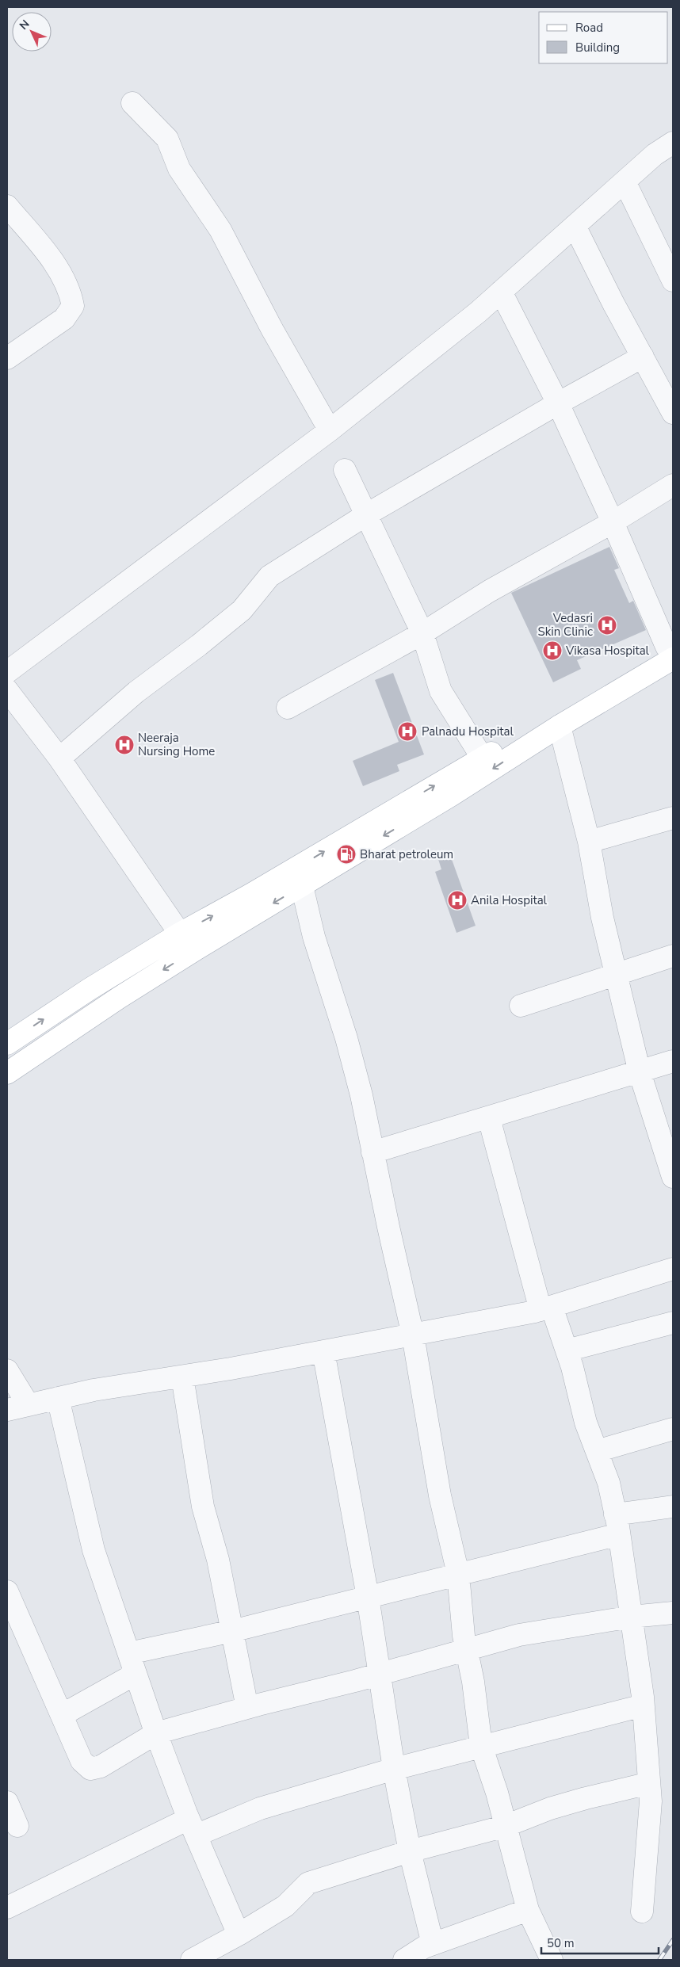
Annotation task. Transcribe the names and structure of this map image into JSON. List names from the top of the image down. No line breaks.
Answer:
{"places":{"hospital":["Vedasri Skin Clinic","Vikasa Hospital","Palnadu Hospital","Neeraja Nursing Home","Anila Hospital"],"fuel station":["Bharat petroleum"]},"legend":["Road","Building"],"scale_bar":"50 m","north":"top left"}
